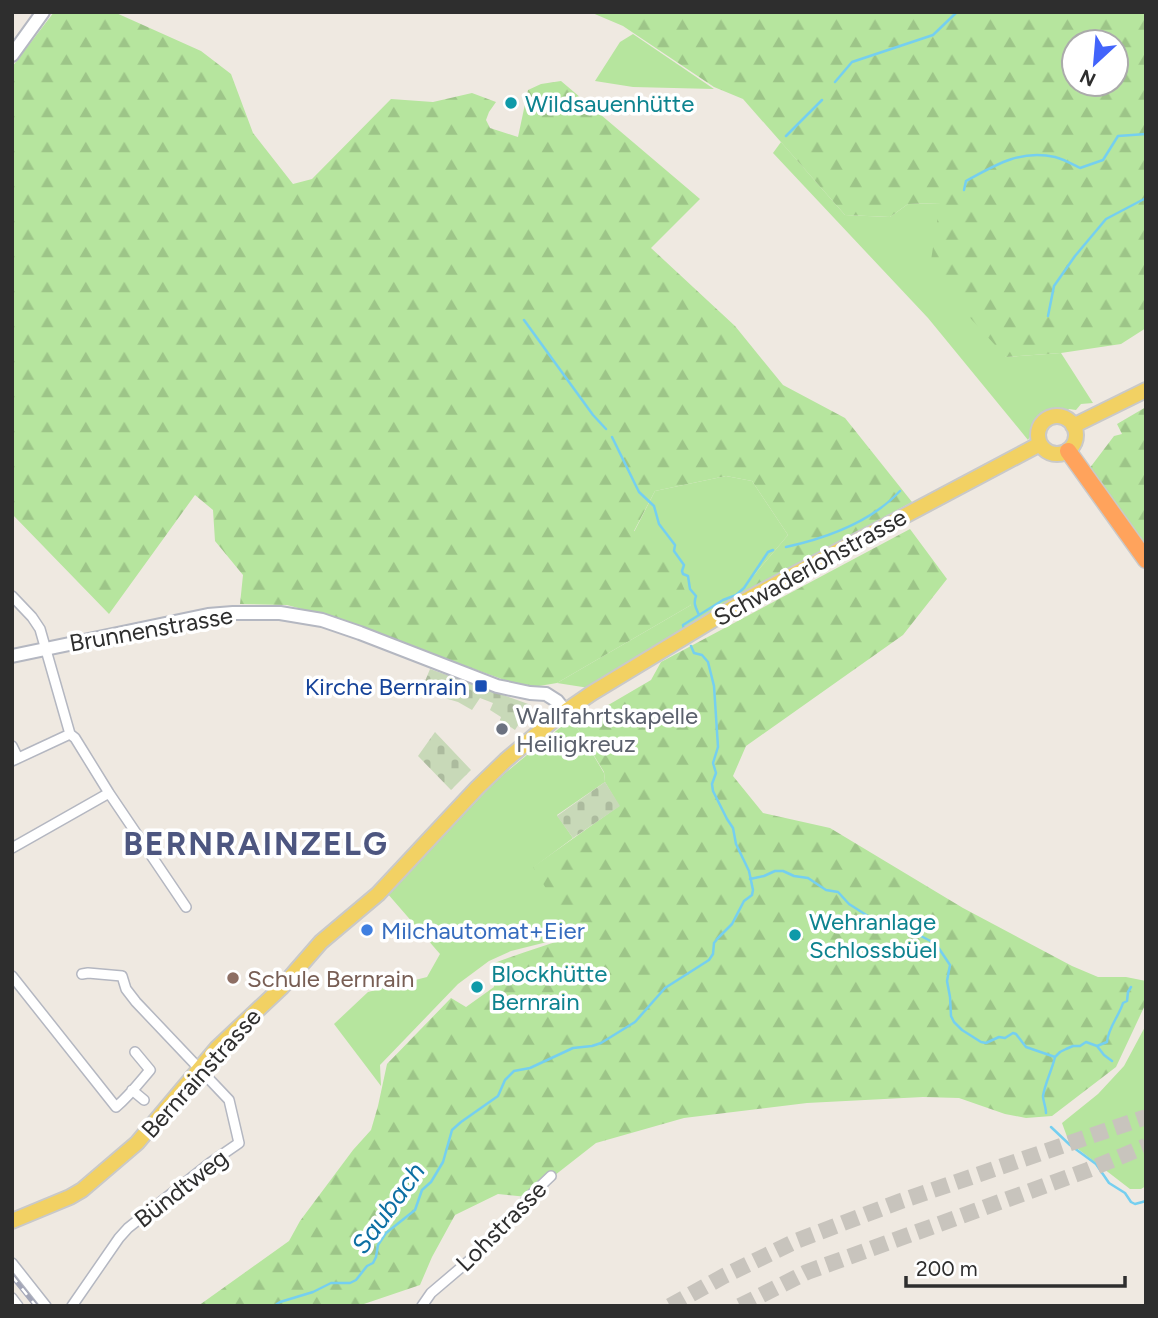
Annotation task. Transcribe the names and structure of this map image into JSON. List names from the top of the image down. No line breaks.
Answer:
{"streets":{"main road":["Schwaderlohstrasse","Brunnenstrasse","Bernrainstrasse"],"street":["Bündtweg","Lohstrasse"]},"crossings":[["Schwaderlohstrasse","Bernrainstrasse"],["Brunnenstrasse","Bernrainstrasse"],["Bernrainstrasse","Bündtweg"]],"districts":["BERNRAINZELG"],"water":["Saubach"],"places":{"other":["Wildsauenhütte","Wallfahrtskapelle Heiligkreuz","Milchautomat+Eier","Wehranlage Schlossbüel","Schule Bernrain","Blockhütte Bernrain"],"transit":["Kirche Bernrain"]},"scale_bar":"200 m","north":"bottom left"}
